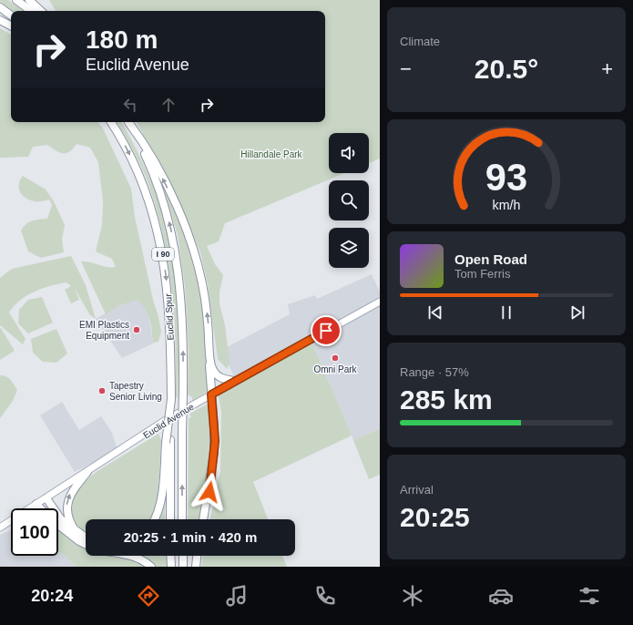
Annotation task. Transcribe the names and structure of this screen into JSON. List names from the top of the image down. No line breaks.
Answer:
{"streets":{"highway":["I 90","Euclid Spur"],"main road":["Euclid Avenue"]},"parks":["Hillandale Park"],"places":["EMI Plastics Equipment","Omni Park","Tapestry Senior Living"],"page":{"tile":["Climate",["Range · 57%","285 km"],["Arrival","20:25"]],"turn":["180 m","Euclid Avenue"],"heat":["−","20.5°","+"],"song":["Open Road","Tom Ferris"],"limit":"100","trip":"20:25 · 1 min · 420 m","tabs":"20:24","gauge":["93","km/h"]}}
